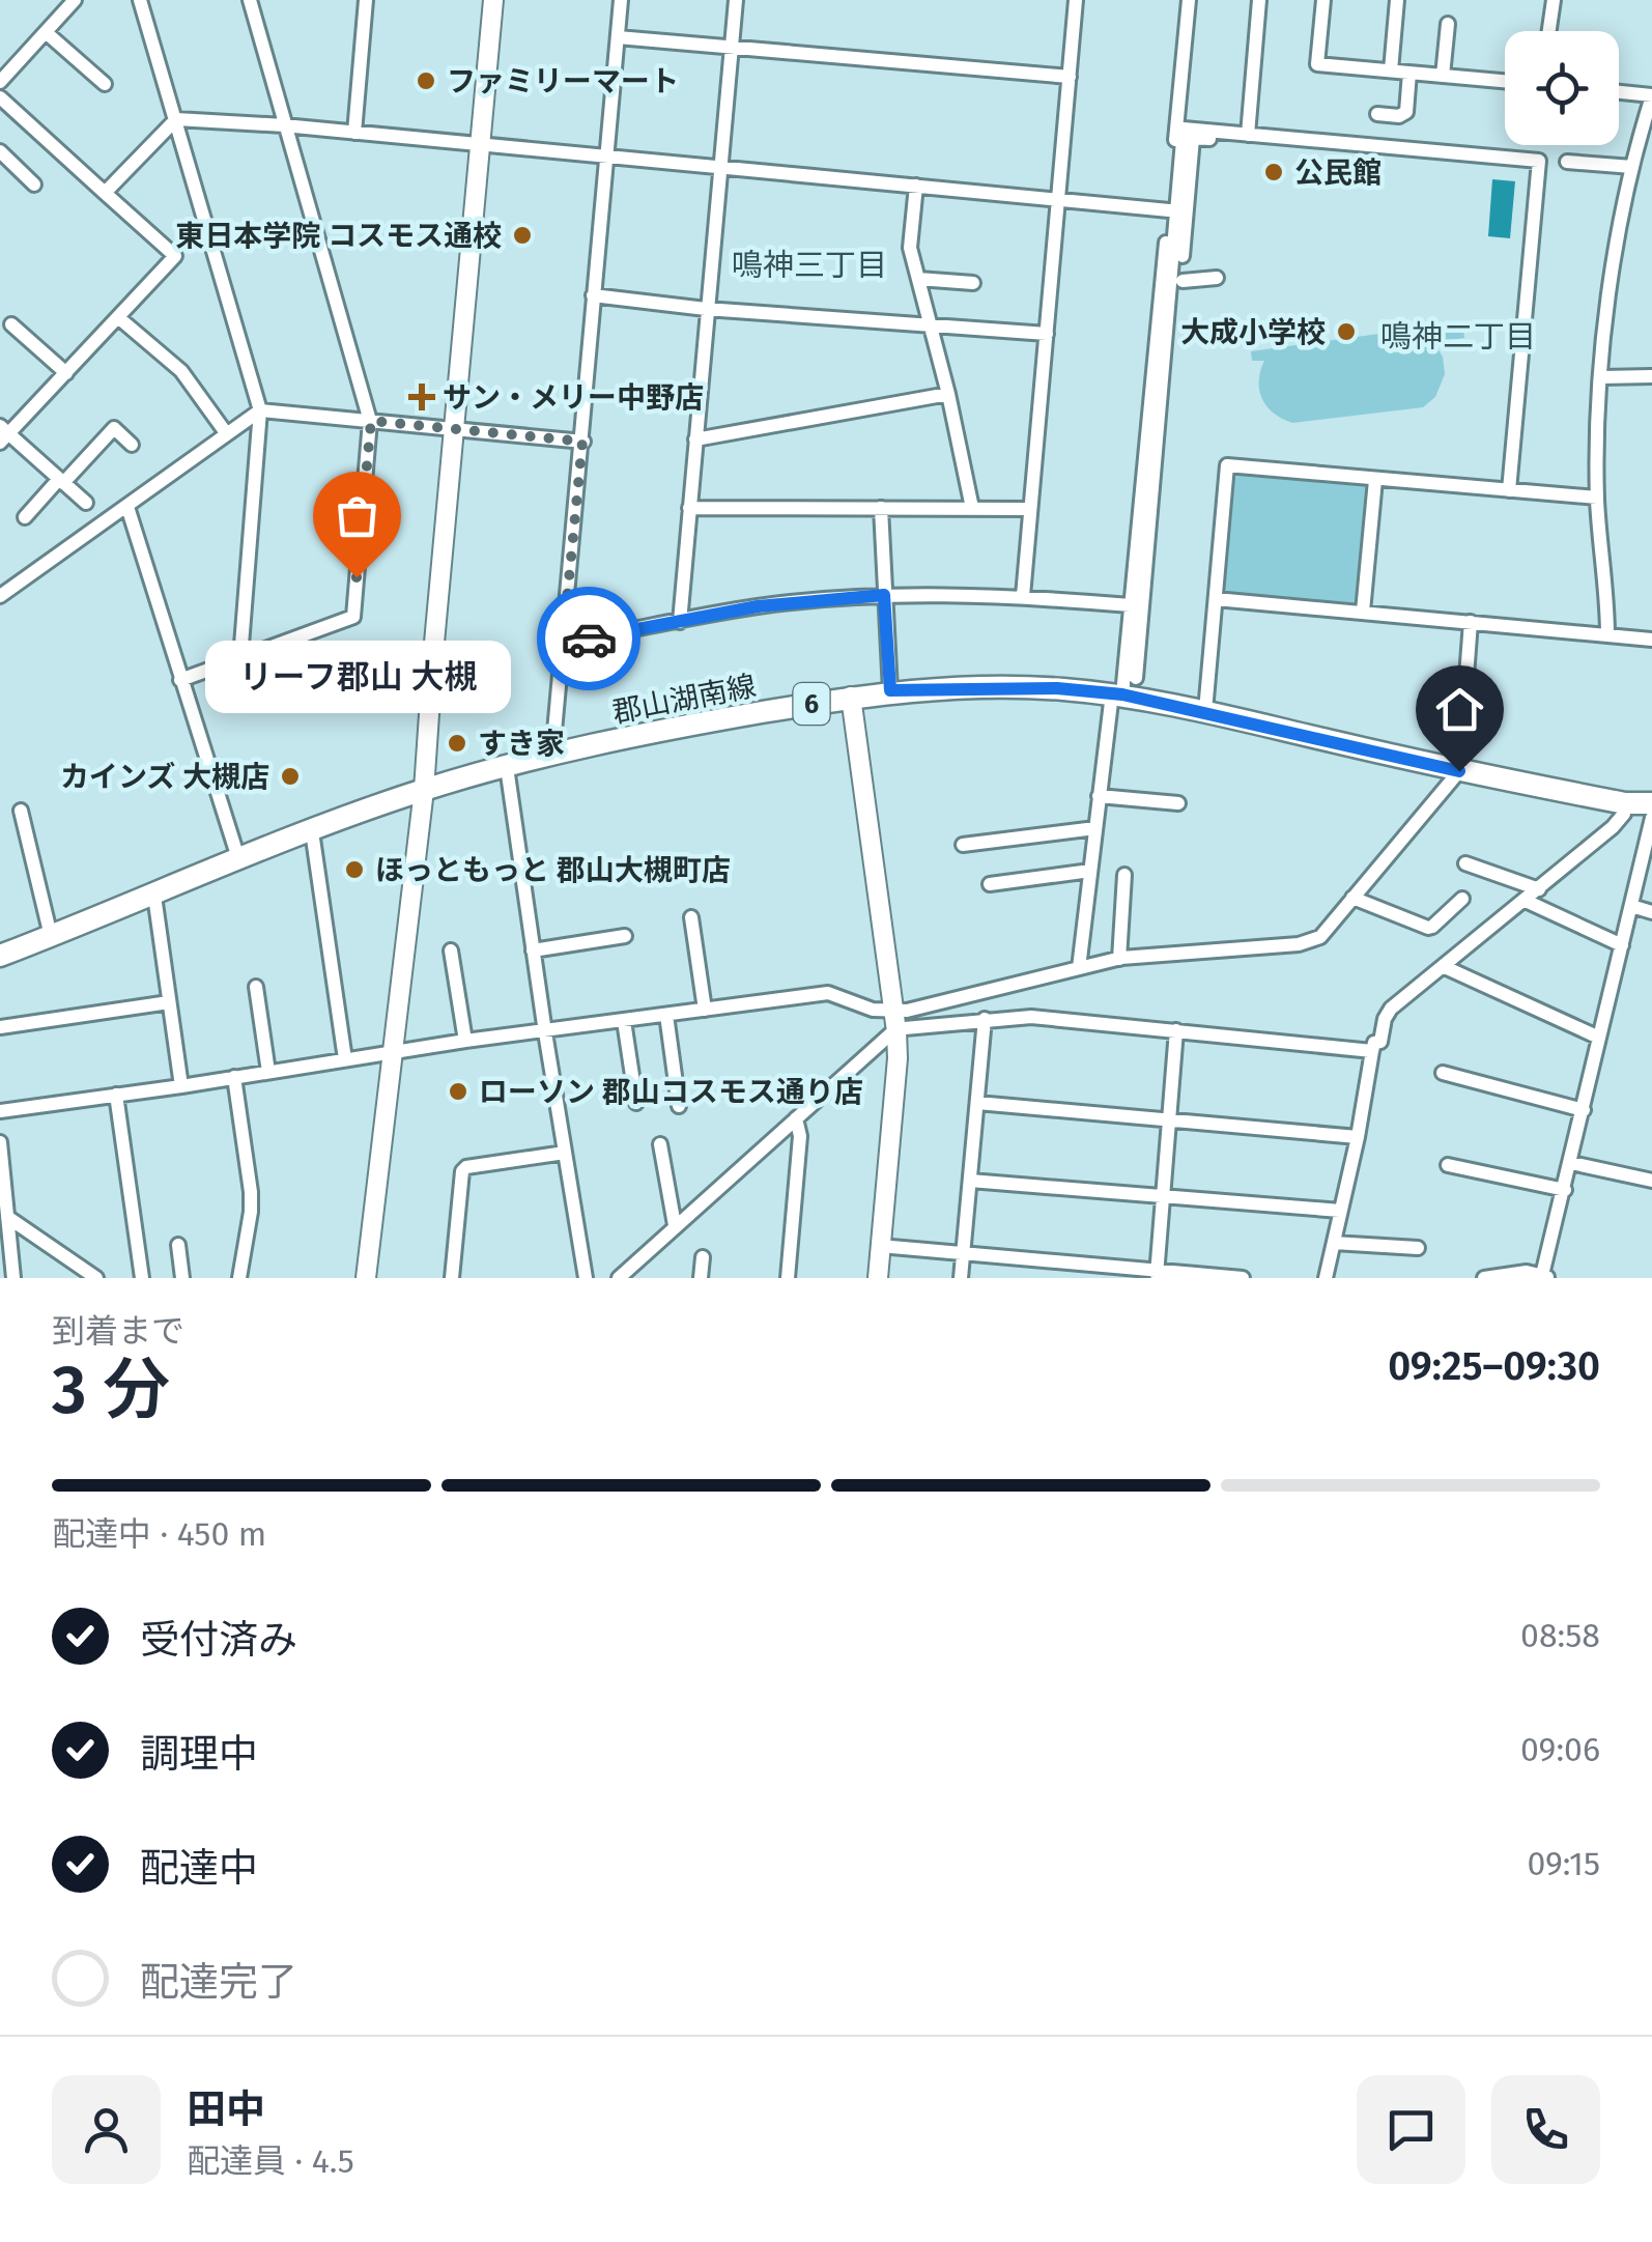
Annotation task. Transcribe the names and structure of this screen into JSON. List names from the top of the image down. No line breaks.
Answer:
{"streets":{"main road":["郡山湖南線","6"]},"districts":["鳴神三丁目","鳴神二丁目"],"places":{"other":["ファミリーマート","公民館","東日本学院 コスモス通校","大成小学校","リーフ郡山 大槻","すき家","カインズ 大槻店","ほっともっと 郡山大槻町店","ローソン 郡山コスモス通り店"],"health":["サン・メリー中野店"]},"page":{"bubble":"リーフ郡山 大槻","heading":["3 分","到着まで","09:25–09:30"],"panel":["田中","配達員 · 4.5"],"bar":"配達中 · 450 m","list":[["受付済み","08:58"],["調理中","09:06"],["配達中","09:15"],"配達完了"]}}
